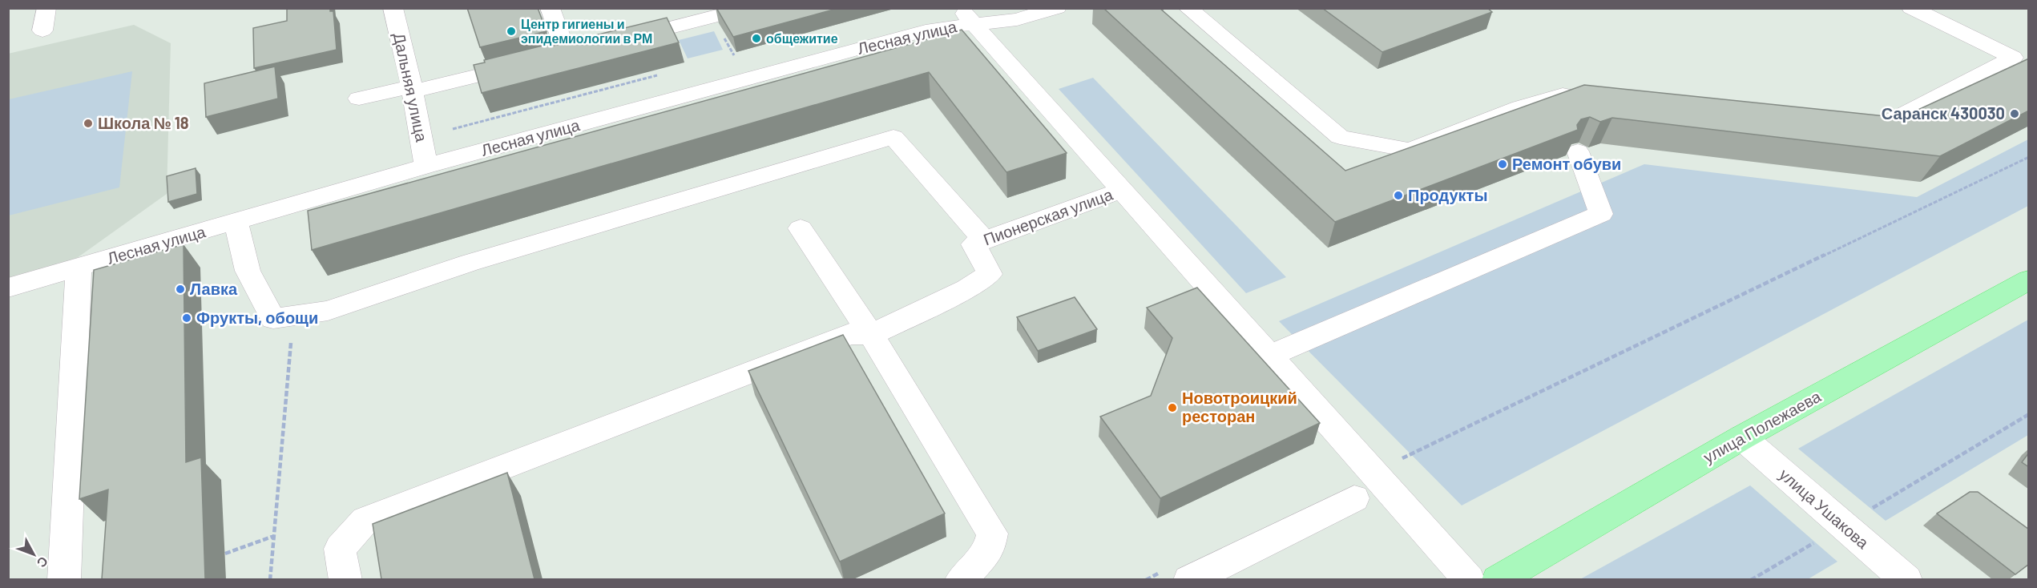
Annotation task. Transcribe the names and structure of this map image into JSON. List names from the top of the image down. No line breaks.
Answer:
{"streets":{"main road":["улица Полежаева"],"street":["Лесная улица","Дальняя улица","Пионерская улица","улица Ушакова"]},"crossings":[["Лесная улица","Дальняя улица"],["улица Полежаева","улица Ушакова"]],"places":["Центр гигиены и эпидемиологии в РМ","общежитие","Саранск 430030","Школа № 18","Ремонт обуви","Продукты","Лавка","Фрукты, обощи","Новотроицкий ресторан"],"north":"bottom right"}
